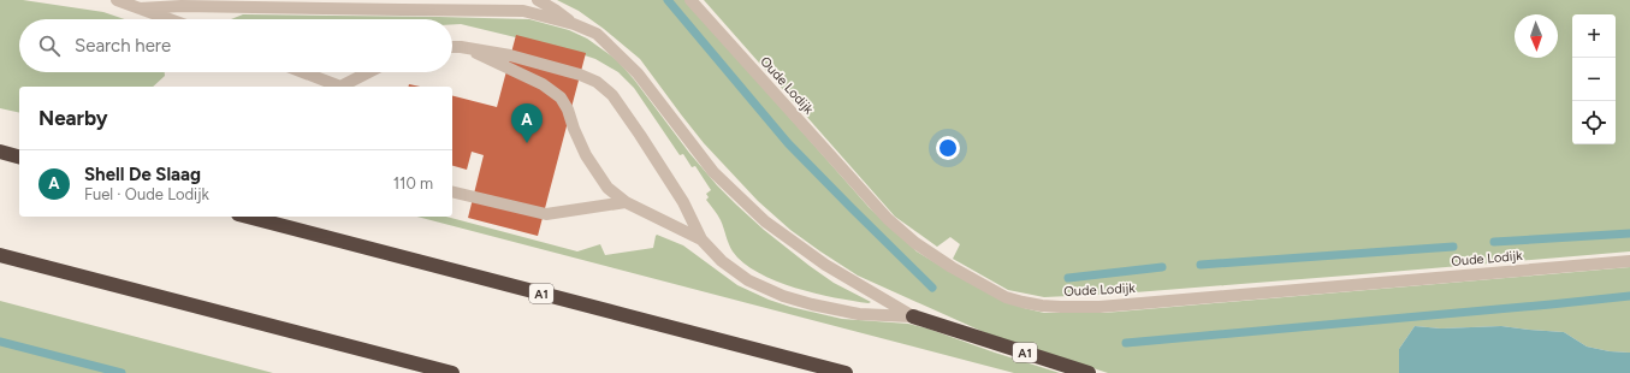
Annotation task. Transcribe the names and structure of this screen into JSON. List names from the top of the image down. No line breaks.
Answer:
{"streets":{"highway":["A1"],"street":["Oude Lodijk"]},"north":"bottom","page":{"map_buttons":["+","−"],"search":"Search here","heading":"Nearby","pins":"A","list":[{"mark":"A","name":"Shell De Slaag","note":"Fuel · Oude Lodijk","value":"110 m"}]}}
